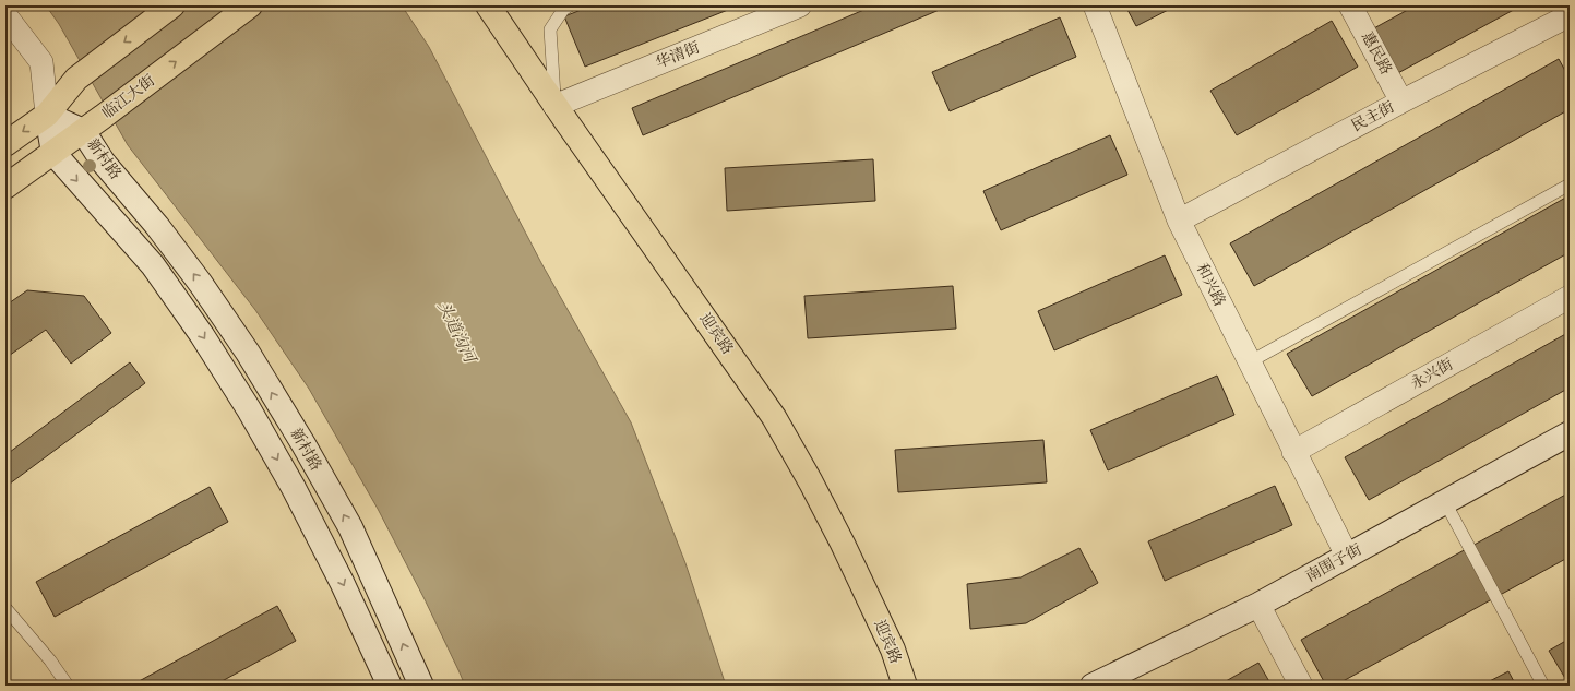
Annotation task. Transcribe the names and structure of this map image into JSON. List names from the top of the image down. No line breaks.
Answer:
{"streets":{"main road":["临江大街","迎宾路"],"street":["惠民路","华清街","民主街","新村路","和兴路","永兴街","南围子街"]},"crossings":[["惠民路","民主街"],["华清街","迎宾路"],["临江大街","新村路"],["民主街","和兴路"],["和兴路","永兴街"],["和兴路","南围子街"]],"water":["头道沟河"]}
